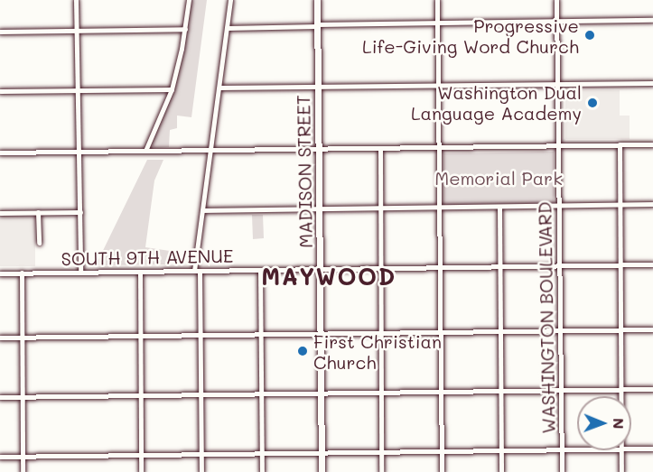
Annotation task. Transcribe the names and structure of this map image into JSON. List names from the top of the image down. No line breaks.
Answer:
{"streets":{"main road":["MADISON STREET"],"street":["SOUTH 9TH AVENUE","WASHINGTON BOULEVARD"]},"crossings":[["MADISON STREET","SOUTH 9TH AVENUE"],["SOUTH 9TH AVENUE","WASHINGTON BOULEVARD"]],"districts":["MAYWOOD"],"parks":["Memorial Park"],"places":["Progressive Life-Giving Word Church","Washington Dual Language Academy","First Christian Church"],"north":"right"}
